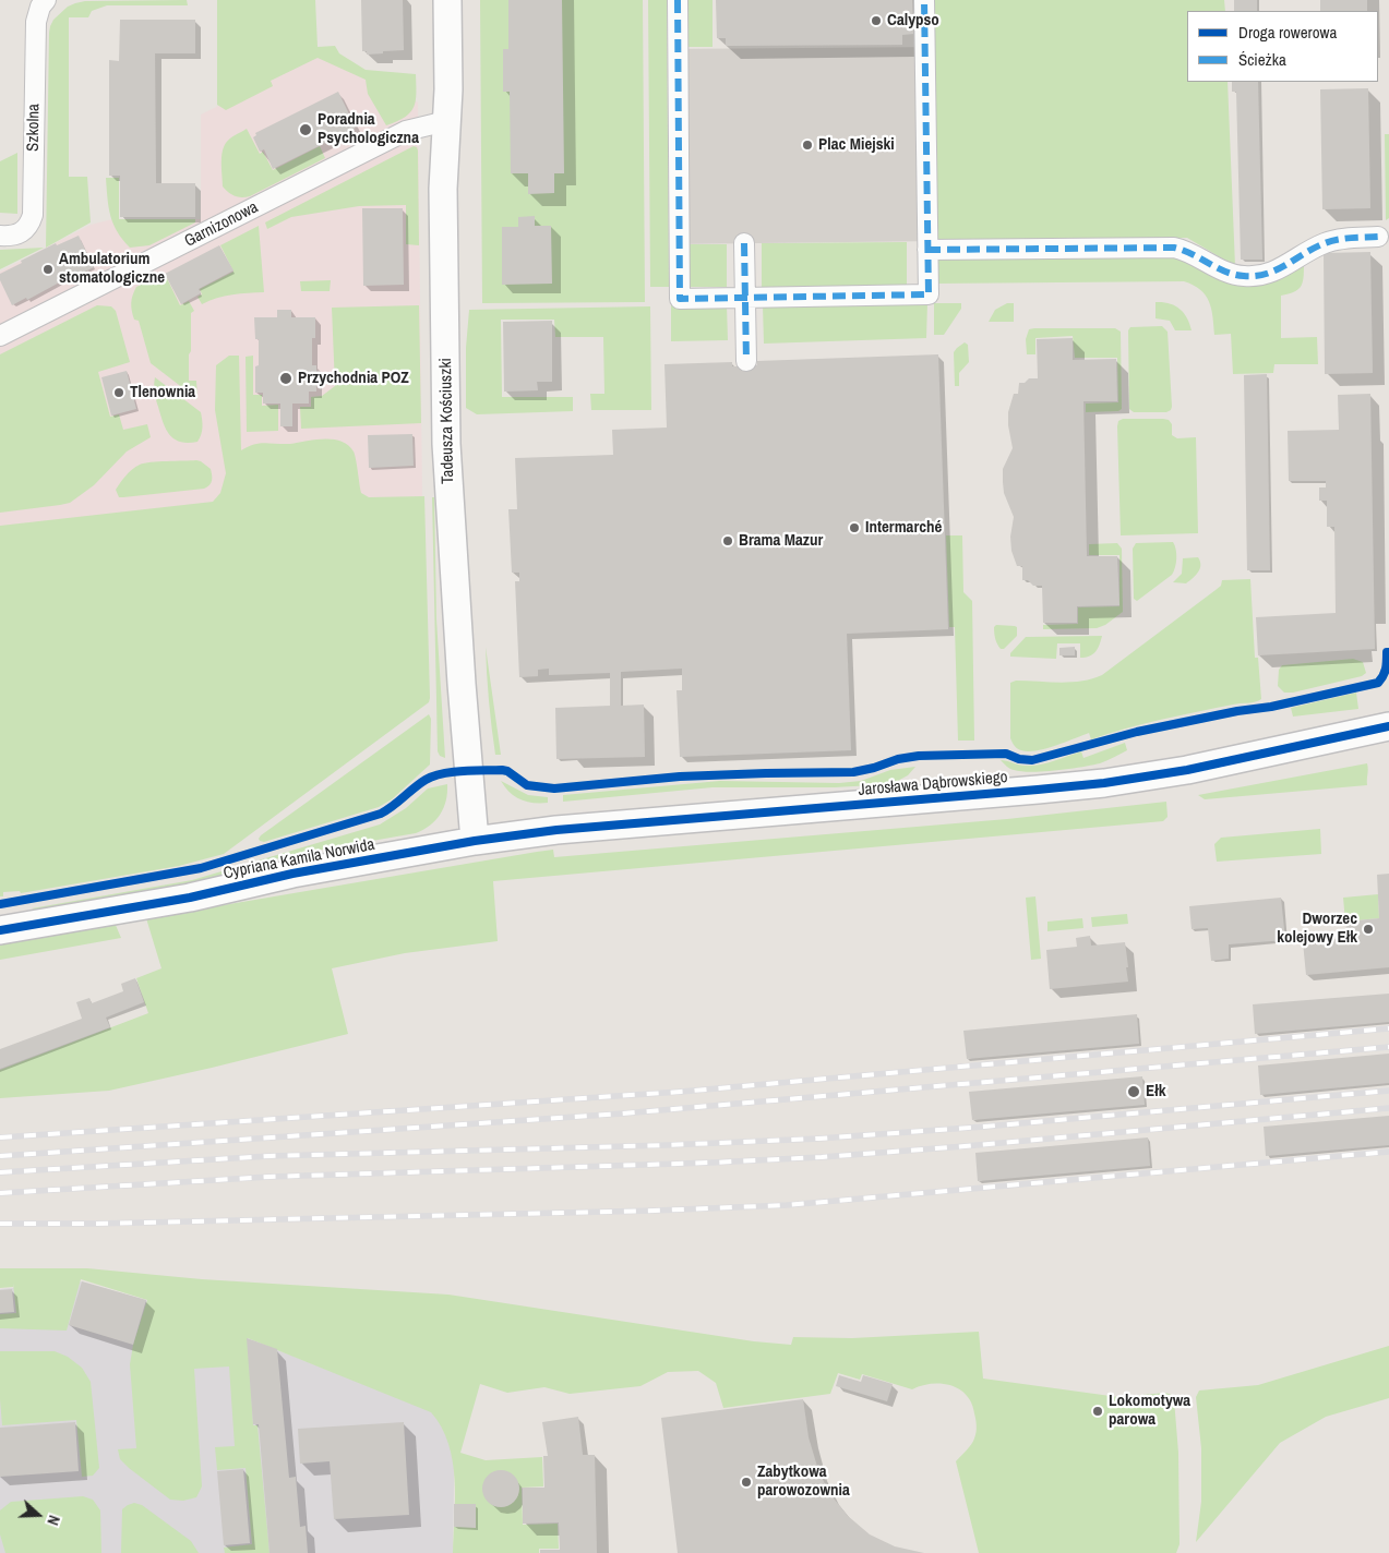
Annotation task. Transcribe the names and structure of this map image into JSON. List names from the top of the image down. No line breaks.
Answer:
{"streets":{"street":["Szkolna","Garnizonowa","Tadeusza Kościuszki","Jarosława Dąbrowskiego","Cypriana Kamila Norwida"]},"crossings":[["Garnizonowa","Tadeusza Kościuszki"],["Tadeusza Kościuszki","Jarosława Dąbrowskiego"],["Tadeusza Kościuszki","Cypriana Kamila Norwida"],["Jarosława Dąbrowskiego","Cypriana Kamila Norwida"]],"places":["Calypso","Poradnia Psychologiczna","Plac Miejski","Ambulatorium stomatologiczne","Przychodnia POZ","Tlenownia","Intermarché","Brama Mazur","Dworzec kolejowy Ełk","Ełk","Lokomotywa parowa","Zabytkowa parowozownia"],"legend":["Droga rowerowa","Ścieżka"],"north":"right"}
